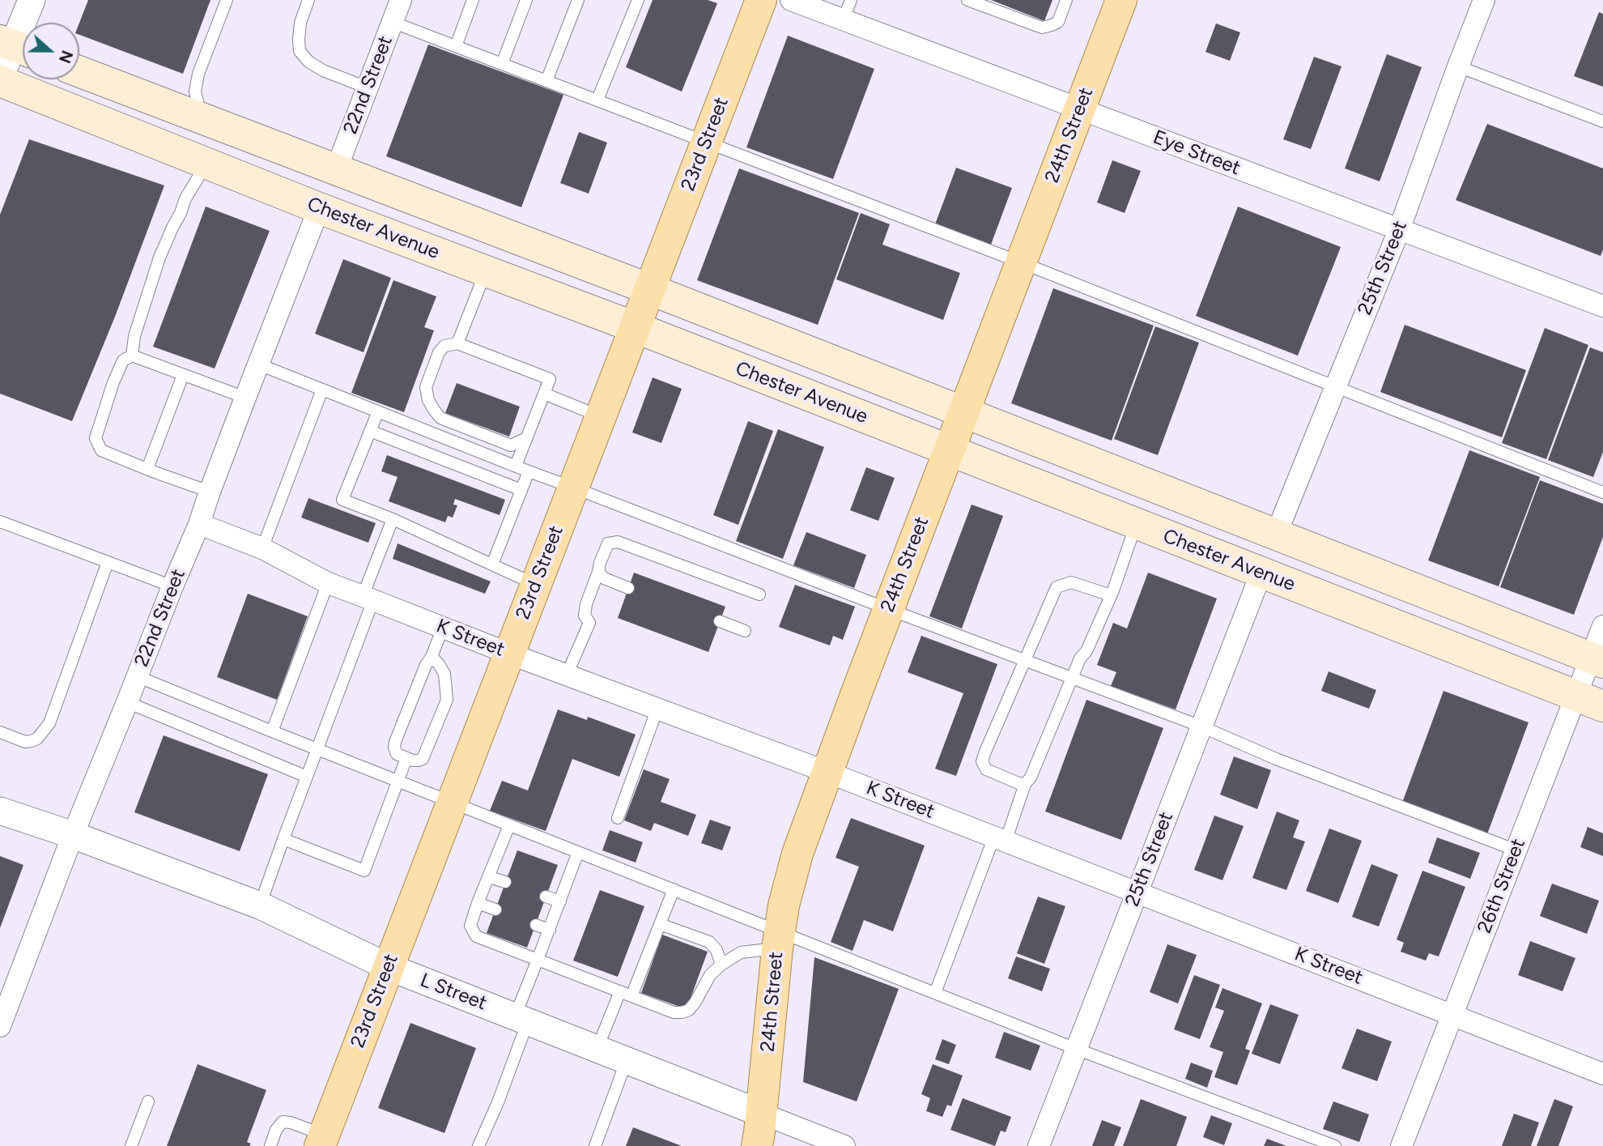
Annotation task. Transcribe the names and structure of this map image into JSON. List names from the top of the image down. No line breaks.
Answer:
{"streets":{"main road":["24th Street","23rd Street","Chester Avenue"],"street":["22nd Street","Eye Street","25th Street","K Street","26th Street","L Street"]},"crossings":[["22nd Street","Chester Avenue"],["22nd Street","K Street"],["22nd Street","L Street"],["24th Street","Eye Street"],["24th Street","Chester Avenue"],["24th Street","K Street"],["24th Street","L Street"],["23rd Street","Chester Avenue"],["23rd Street","K Street"],["23rd Street","L Street"],["Eye Street","25th Street"],["Chester Avenue","25th Street"],["Chester Avenue","26th Street"],["25th Street","K Street"],["K Street","26th Street"]],"north":"right"}
